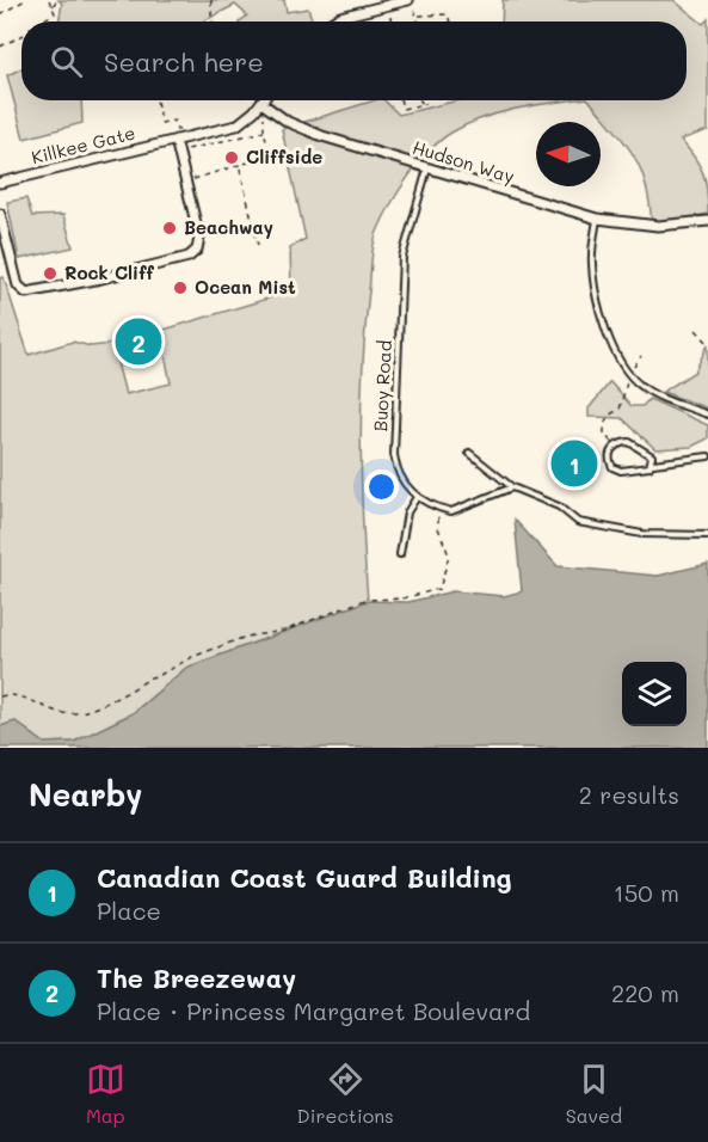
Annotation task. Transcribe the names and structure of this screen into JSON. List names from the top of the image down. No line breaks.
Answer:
{"streets":{"street":["Killkee Gate","Hudson Way"],"lane":["Buoy Road"]},"crossings":[["Hudson Way","Buoy Road"]],"places":["Cliffside","Beachway","Rock Cliff","Ocean Mist"],"north":"left","page":{"search":"Search here","pins":["2","1"],"heading":["Nearby","2 results"],"list":[{"mark":"1","name":"Canadian Coast Guard Building","note":"Place","value":"150 m"},{"mark":"2","name":"The Breezeway","note":"Place · Princess Margaret Boulevard","value":"220 m"}],"nav":["Map","Directions","Saved"]}}
